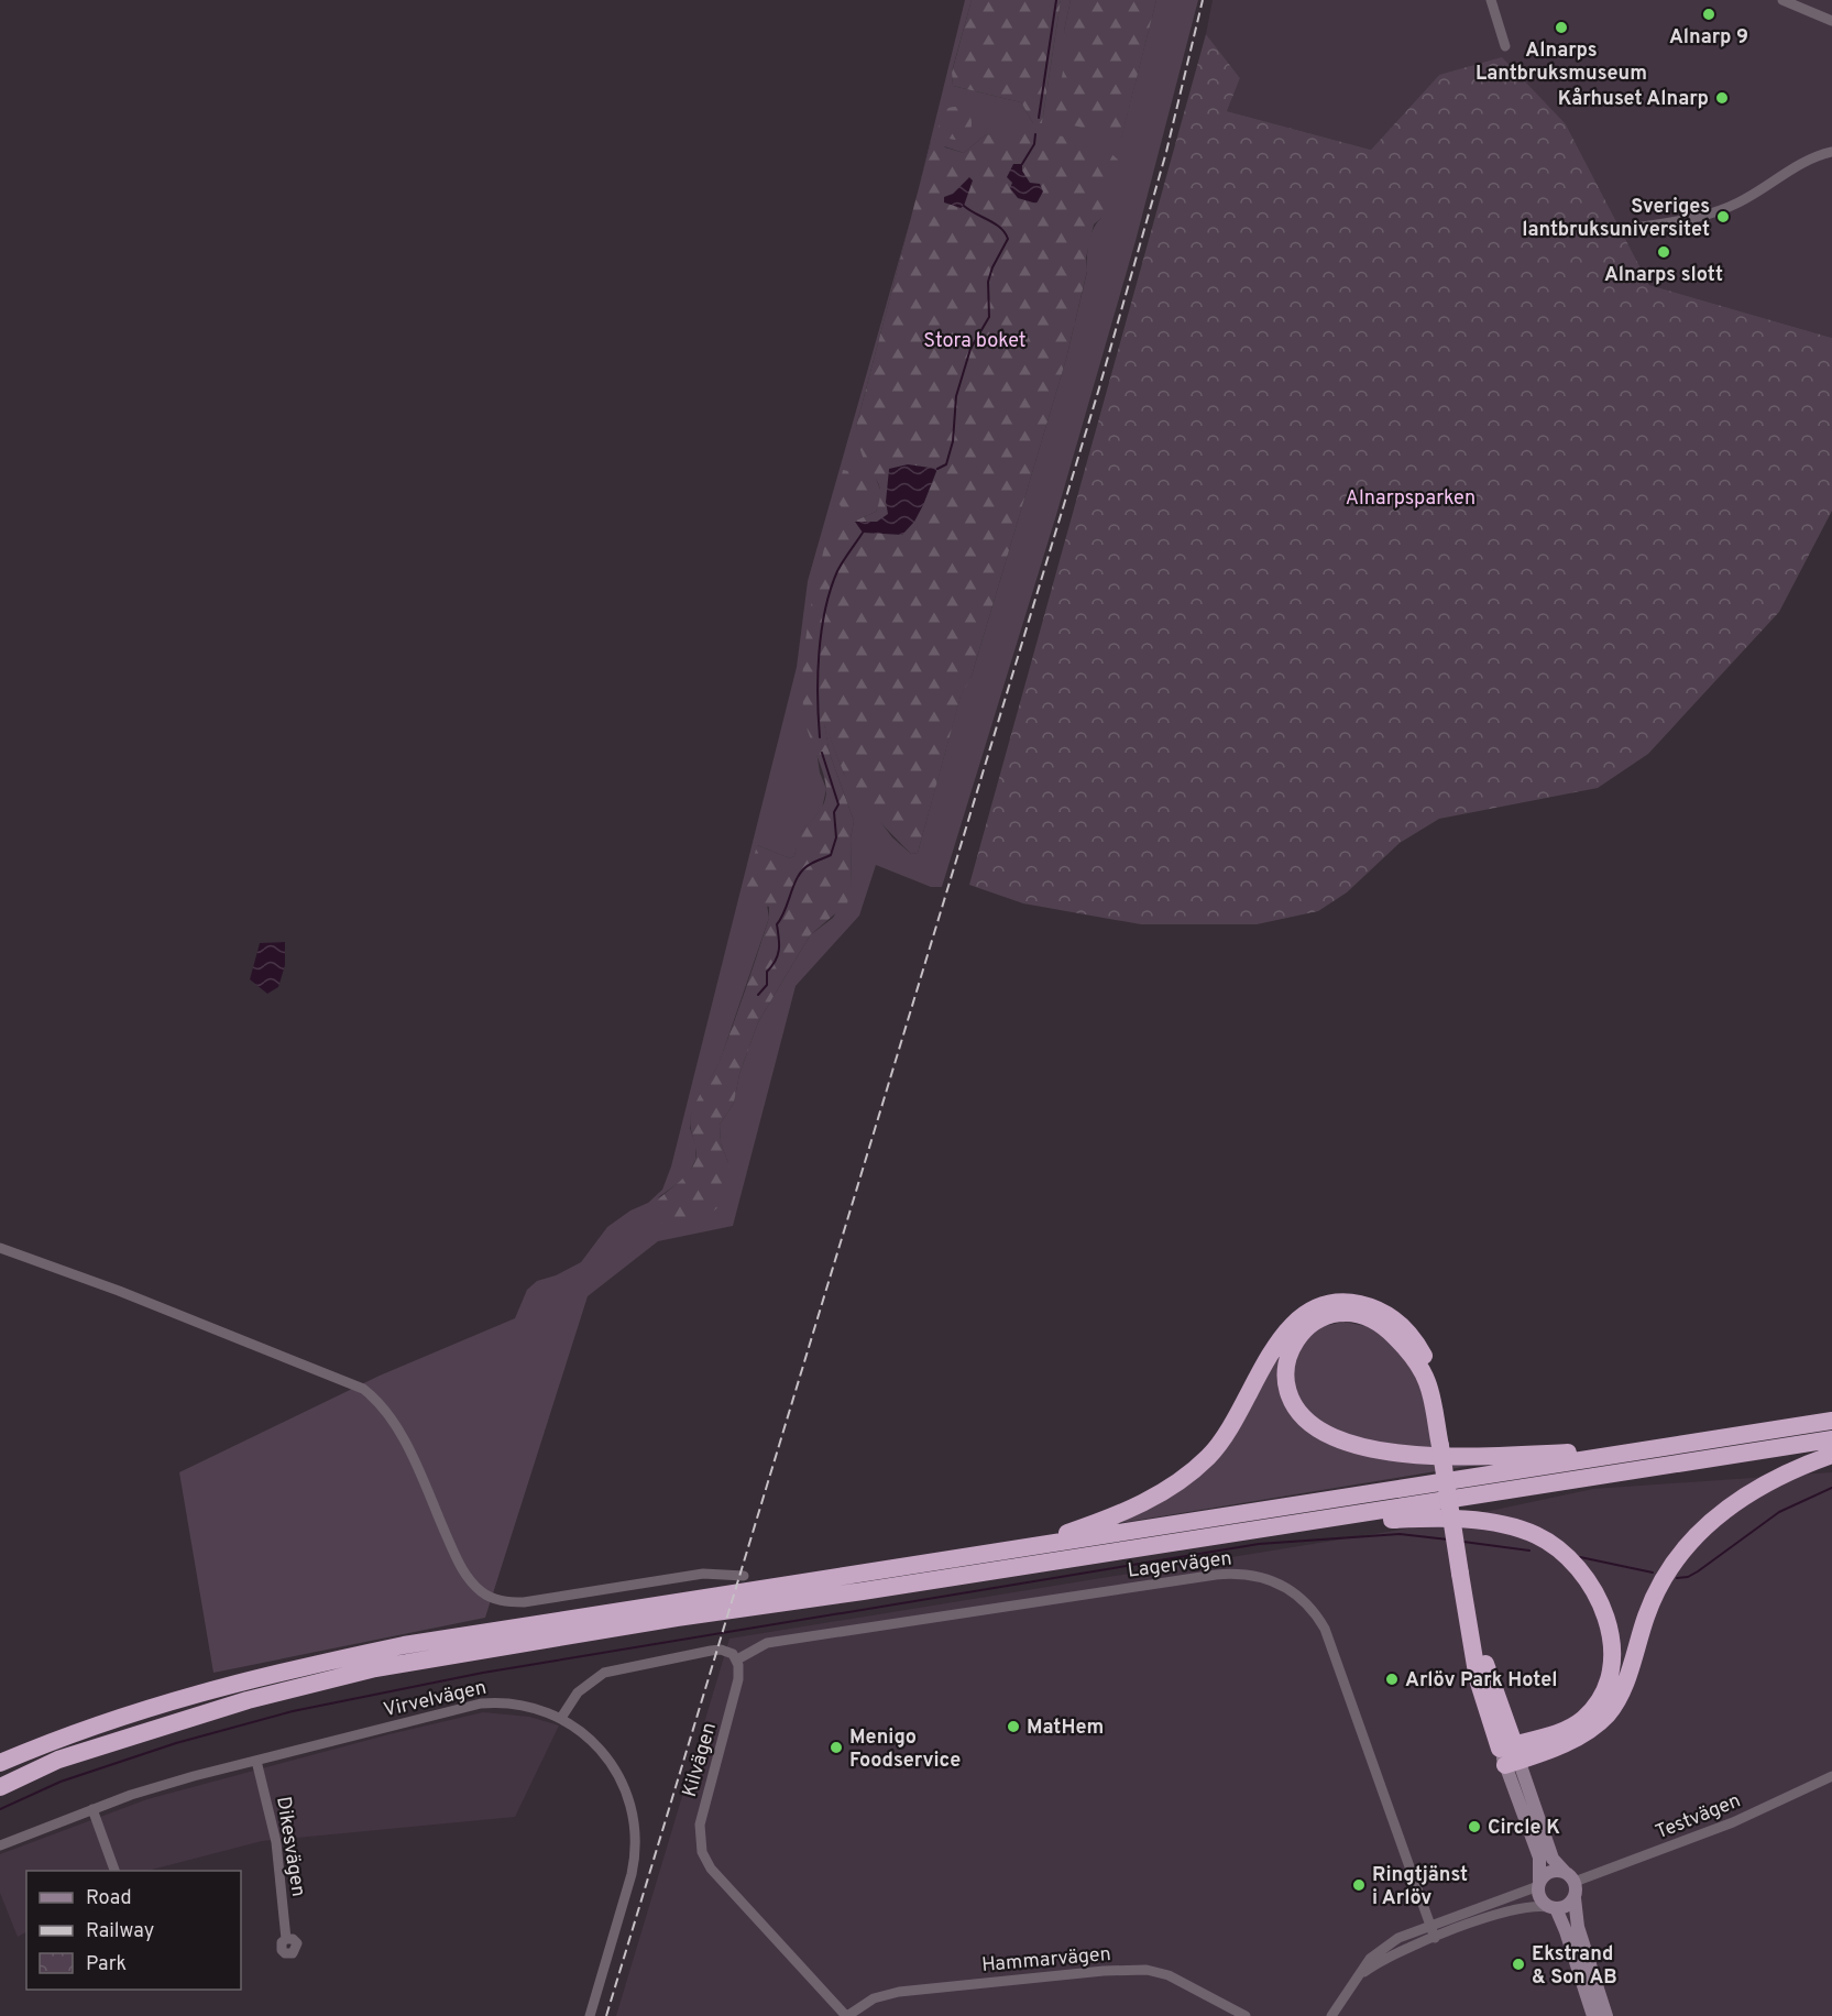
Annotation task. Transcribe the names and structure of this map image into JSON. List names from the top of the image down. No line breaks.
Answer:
{"streets":{"street":["Lagervägen","Virvelvägen","Kilvägen","Testvägen","Dikesvägen","Hammarvägen"]},"crossings":[["Lagervägen","Kilvägen"],["Virvelvägen","Dikesvägen"],["Kilvägen","Hammarvägen"]],"parks":["Stora boket","Alnarpsparken"],"places":["Alnarp 9","Alnarps Lantbruksmuseum","Kårhuset Alnarp","Sveriges lantbruksuniversitet","Alnarps slott","Arlöv Park Hotel","MatHem","Menigo Foodservice","Circle K","Ringtjänst i Arlöv","Ekstrand & Son AB"],"legend":["Road","Railway","Park"]}
